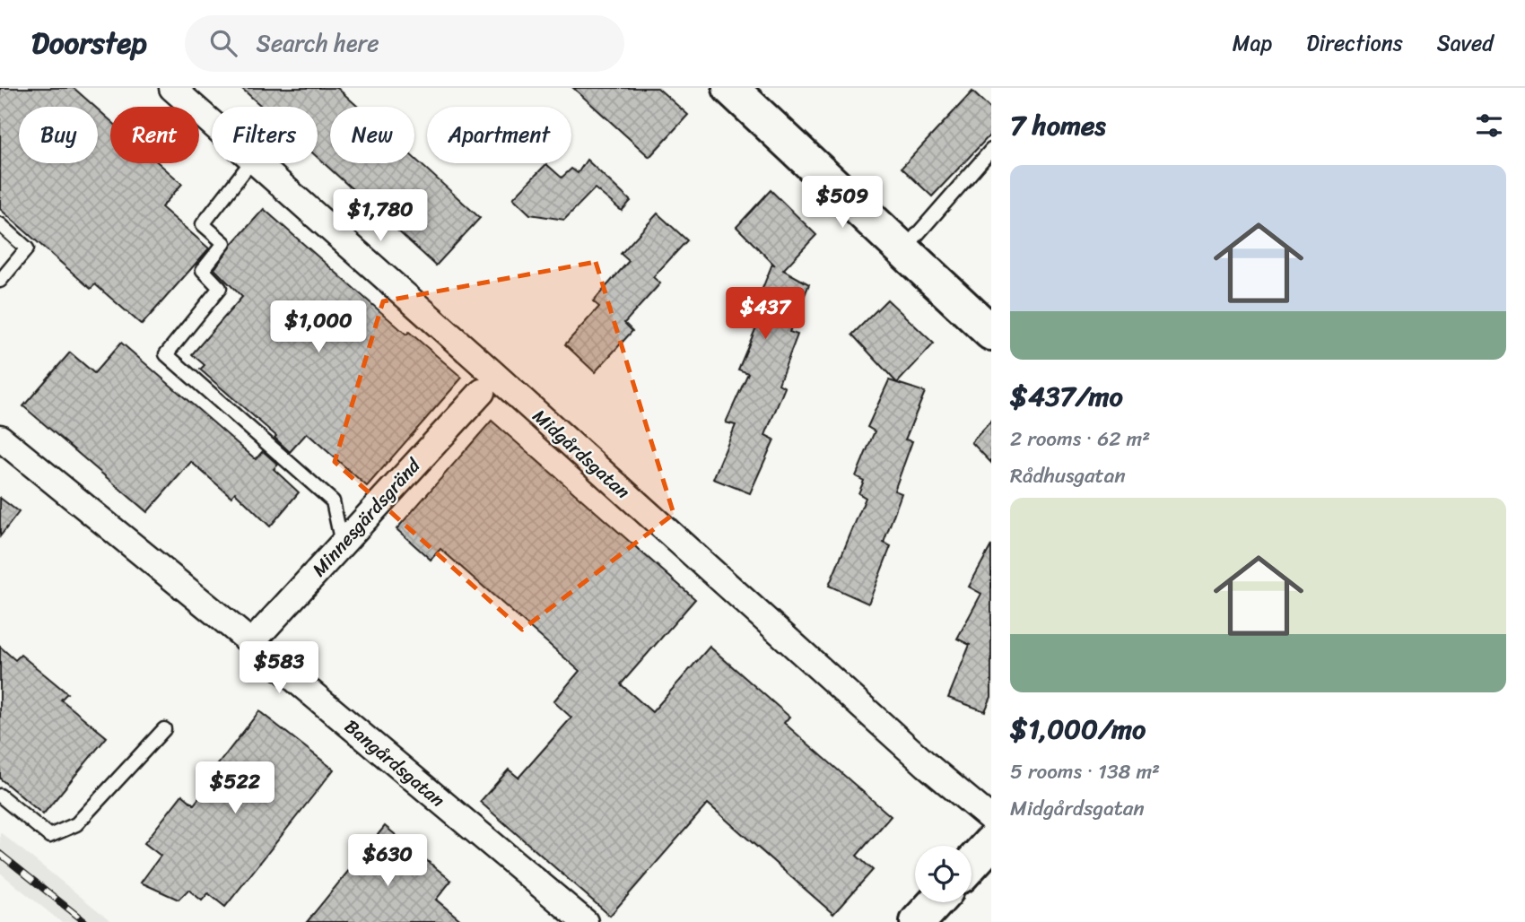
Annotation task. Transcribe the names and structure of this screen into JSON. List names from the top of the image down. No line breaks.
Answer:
{"streets":{"street":["Midgårdsgatan","Minnesgärdsgränd","Bangårdsgatan"]},"crossings":[["Minnesgärdsgränd","Bangårdsgatan"]],"page":{"header":"Doorstep","search":"Search here","nav":["Map","Directions","Saved"],"heading":"7 homes","chip":["Buy","Rent","Filters","New","Apartment"],"list":[{"name":"$437/mo","note":"2 rooms · 62 m² · Rådhusgatan"},{"name":"$1,000/mo","note":"5 rooms · 138 m² · Midgårdsgatan"}],"price":["$509","$1,780","$437","$1,000","$583","$522","$630"]}}
